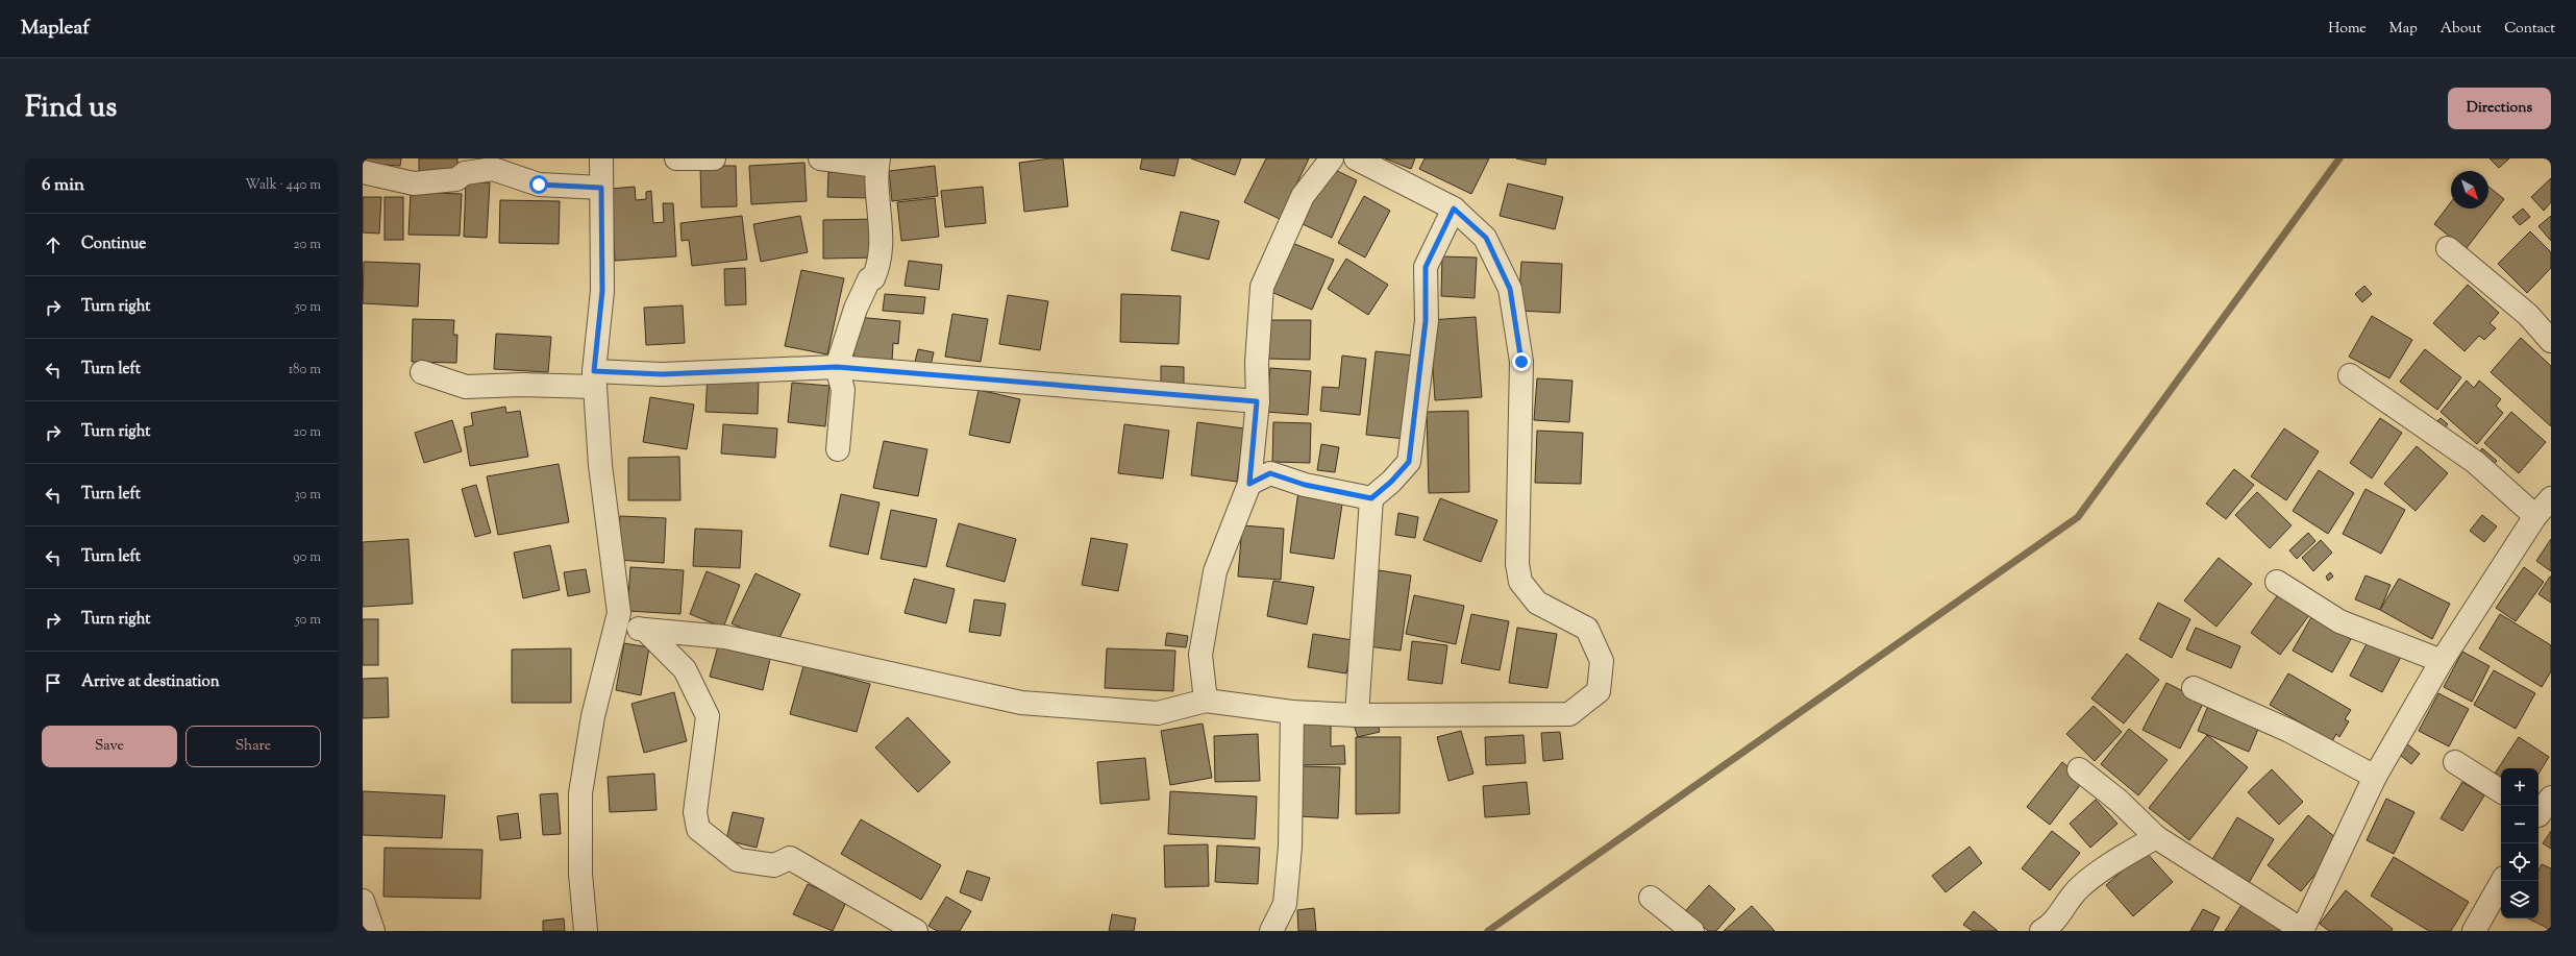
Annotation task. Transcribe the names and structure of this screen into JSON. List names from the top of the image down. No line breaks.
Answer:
{"north":"bottom right","page":{"header":"Mapleaf","nav":["Home","Map","About","Contact"],"title":"Find us","buttons":["Directions",["Save","Share"]],"heading":["6 min","Walk · 440 m"],"list":[["Continue","20 m"],["Turn right","50 m"],["Turn left","180 m"],["Turn right","20 m"],["Turn left","30 m"],["Turn left","90 m"],["Turn right","50 m"],"Arrive at destination"],"map_buttons":["+","−"]}}
